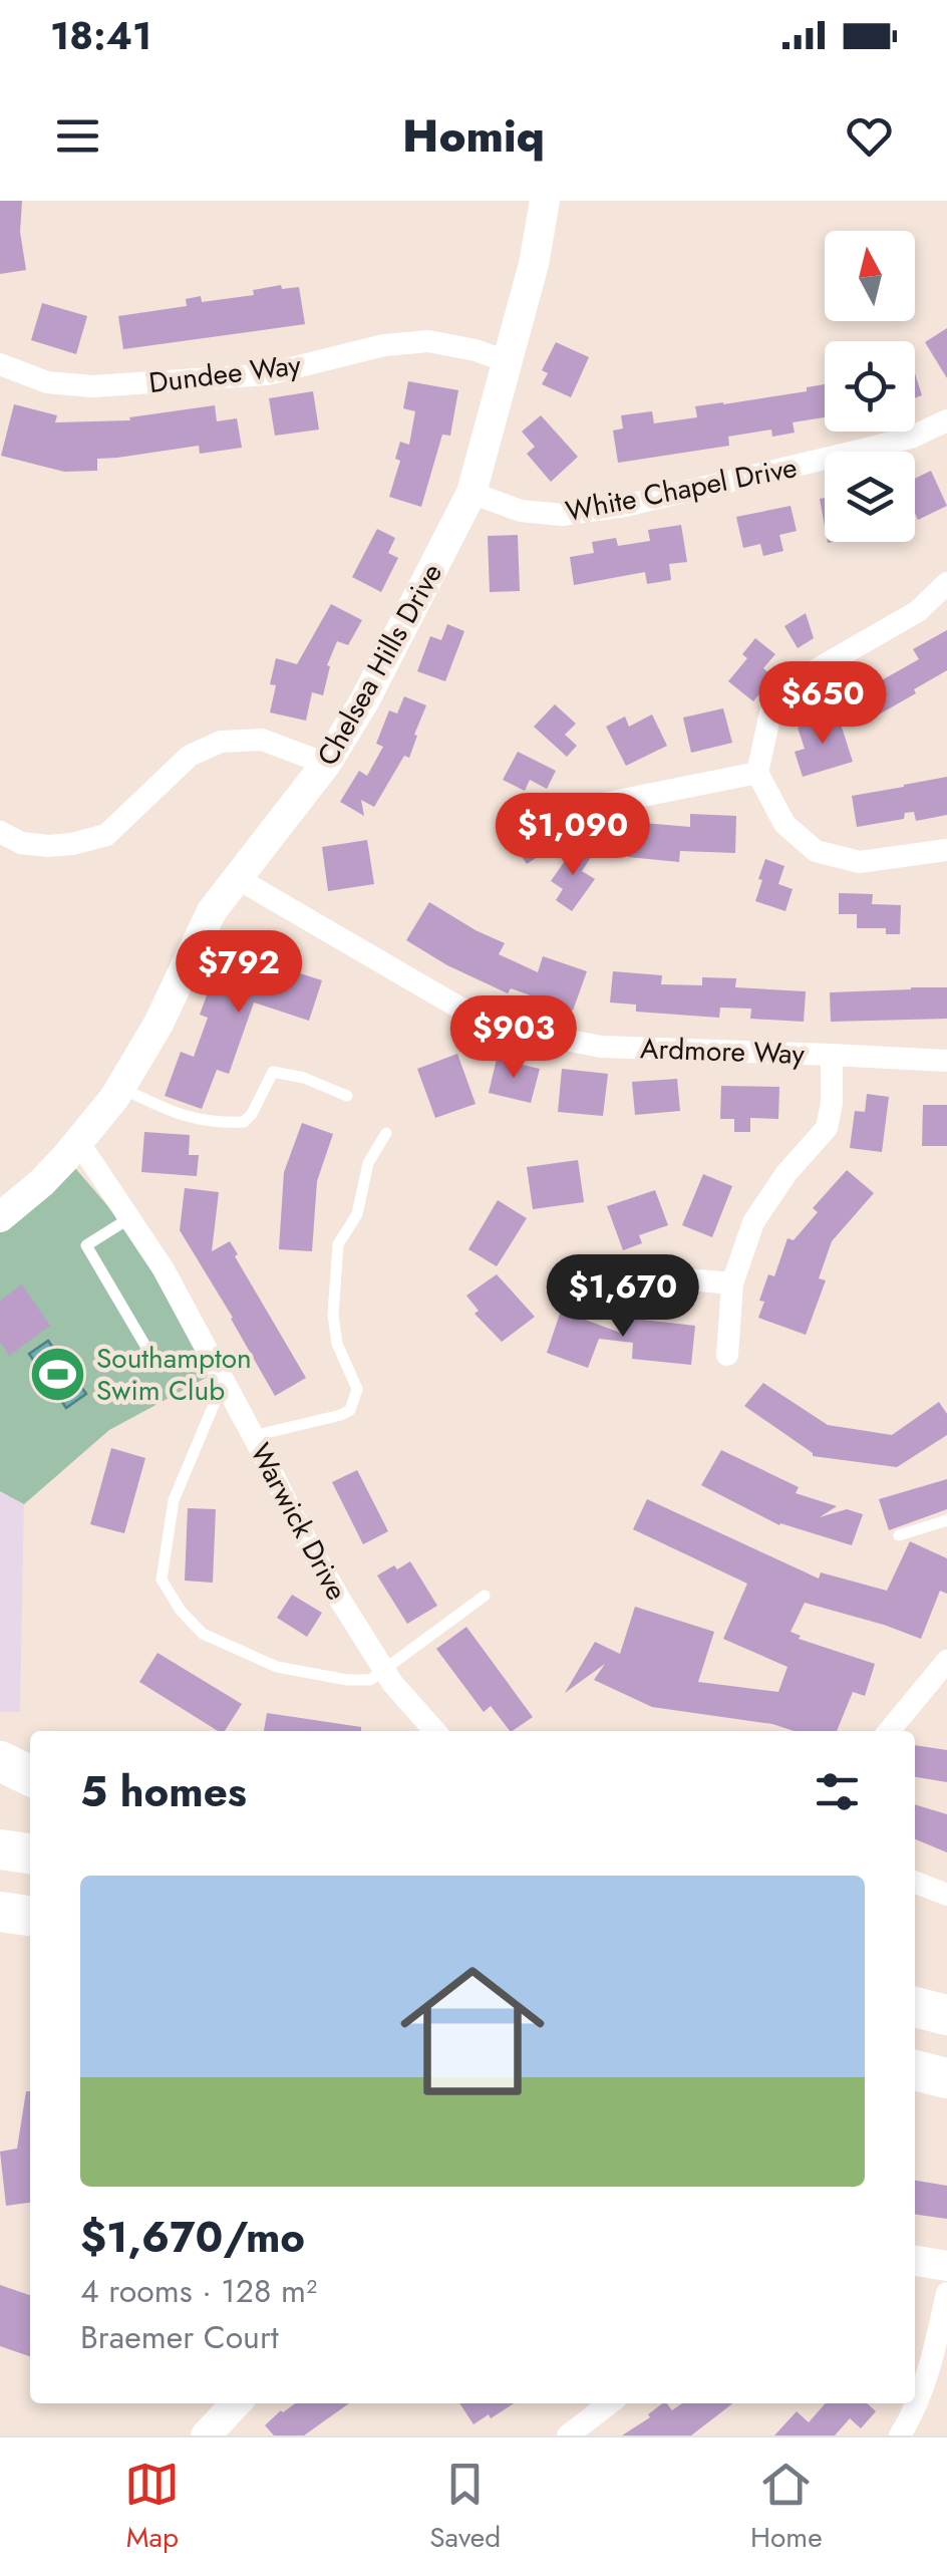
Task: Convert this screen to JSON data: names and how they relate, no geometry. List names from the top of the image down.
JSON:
{
  "streets": {
    "street": [
      "Dundee Way",
      "White Chapel Drive",
      "Chelsea Hills Drive",
      "Ardmore Way",
      "Warwick Drive"
    ]
  },
  "crossings": [
    ["Dundee Way", "Chelsea Hills Drive"],
    ["White Chapel Drive", "Chelsea Hills Drive"],
    ["Chelsea Hills Drive", "Ardmore Way"],
    ["Chelsea Hills Drive", "Warwick Drive"]
  ],
  "places": {
    "sports": ["Southampton Swim Club"]
  },
  "north": "top",
  "page": {
    "status": "18:41",
    "header": "Homiq",
    "price": [
      "$650",
      "$1,090",
      "$792",
      "$903",
      "$1,670"
    ],
    "heading": "5 homes",
    "list": [
      {
        "name": "$1,670/mo",
        "note": "4 rooms · 128 m² · Braemer Court"
      }
    ],
    "tabs": ["Map", "Saved", "Home"]
  }
}
